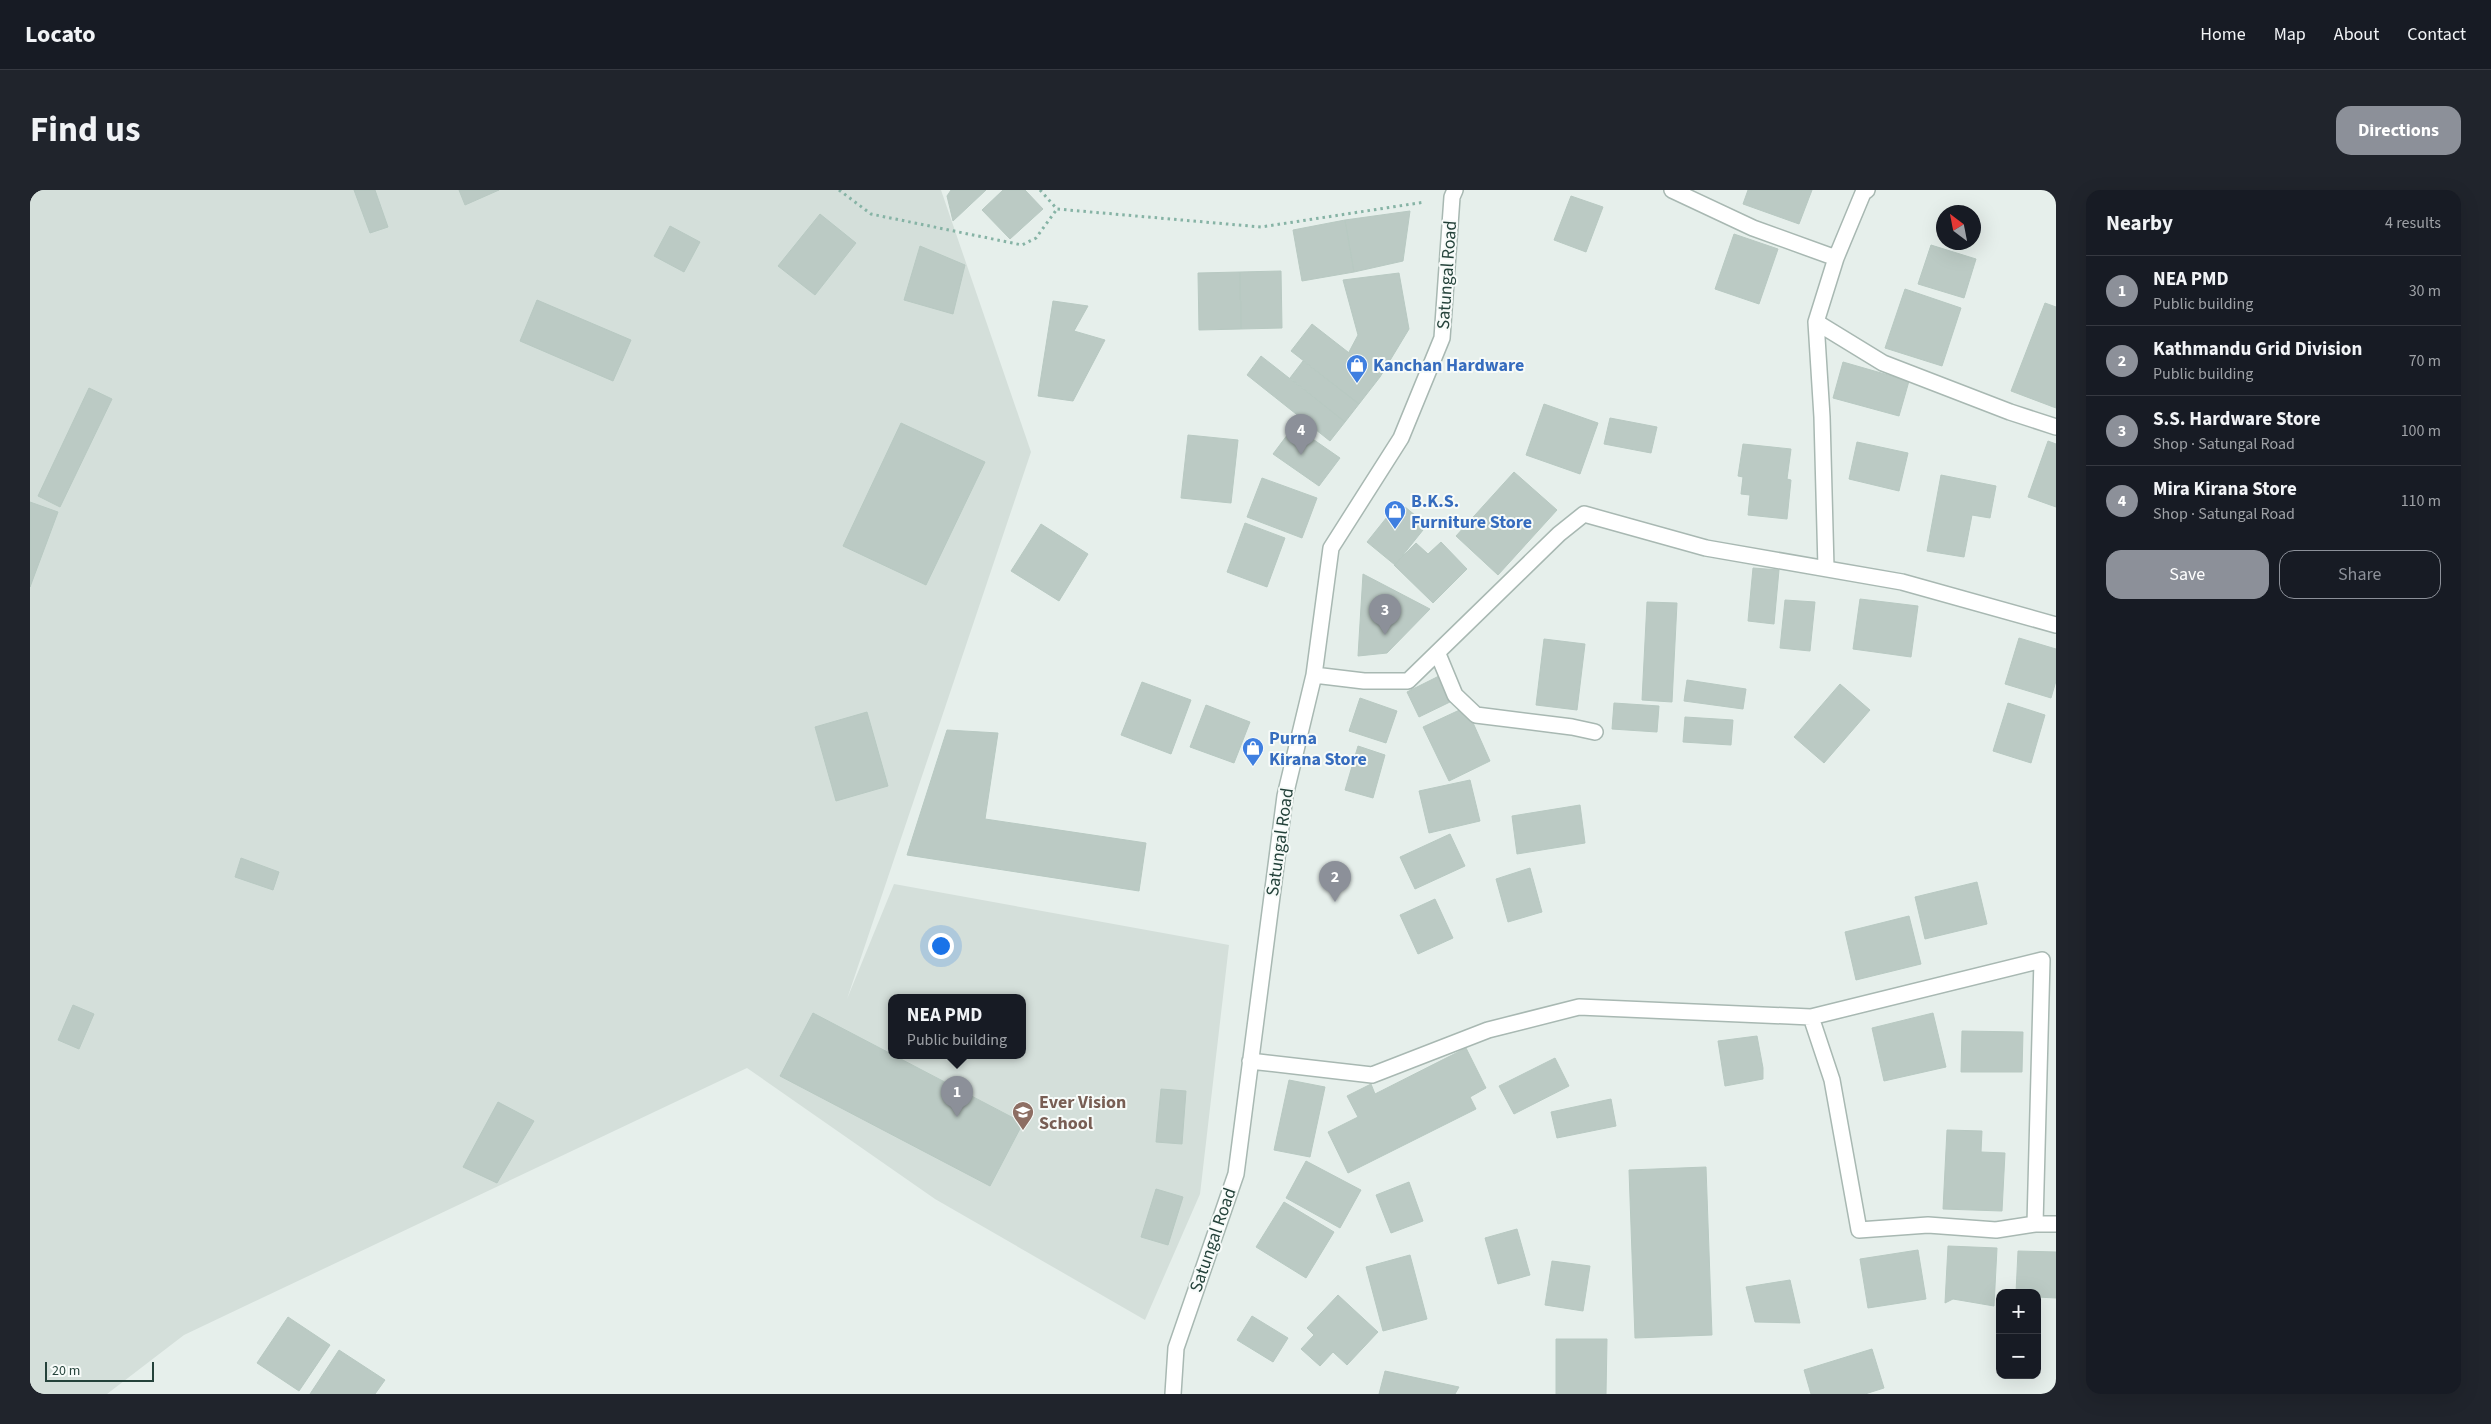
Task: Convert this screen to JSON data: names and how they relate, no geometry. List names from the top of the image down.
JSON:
{
  "streets": {
    "street": ["Satungal Road"]
  },
  "places": {
    "shop": ["Kanchan Hardware", "B.K.S. Furniture Store", "Purna Kirana Store"],
    "school or university": ["Ever Vision School"]
  },
  "scale_bar": "20 m",
  "north": "top left",
  "page": {
    "header": "Locato",
    "nav": [
      "Home",
      "Map",
      "About",
      "Contact"
    ],
    "title": "Find us",
    "buttons": [
      "Directions",
      ["Save", "Share"]
    ],
    "heading": ["Nearby", "4 results"],
    "list": [
      {
        "mark": "1",
        "name": "NEA PMD",
        "note": "Public building",
        "value": "30 m"
      },
      {
        "mark": "2",
        "name": "Kathmandu Grid Division",
        "note": "Public building",
        "value": "70 m"
      },
      {
        "mark": "3",
        "name": "S.S. Hardware Store",
        "note": "Shop · Satungal Road",
        "value": "100 m"
      },
      {
        "mark": "4",
        "name": "Mira Kirana Store",
        "note": "Shop · Satungal Road",
        "value": "110 m"
      }
    ],
    "pins": [
      "4",
      "3",
      "2",
      "1"
    ],
    "popup": ["NEA PMD", "Public building"],
    "map_buttons": ["+", "−"],
    "scale": "20 m"
  }
}
